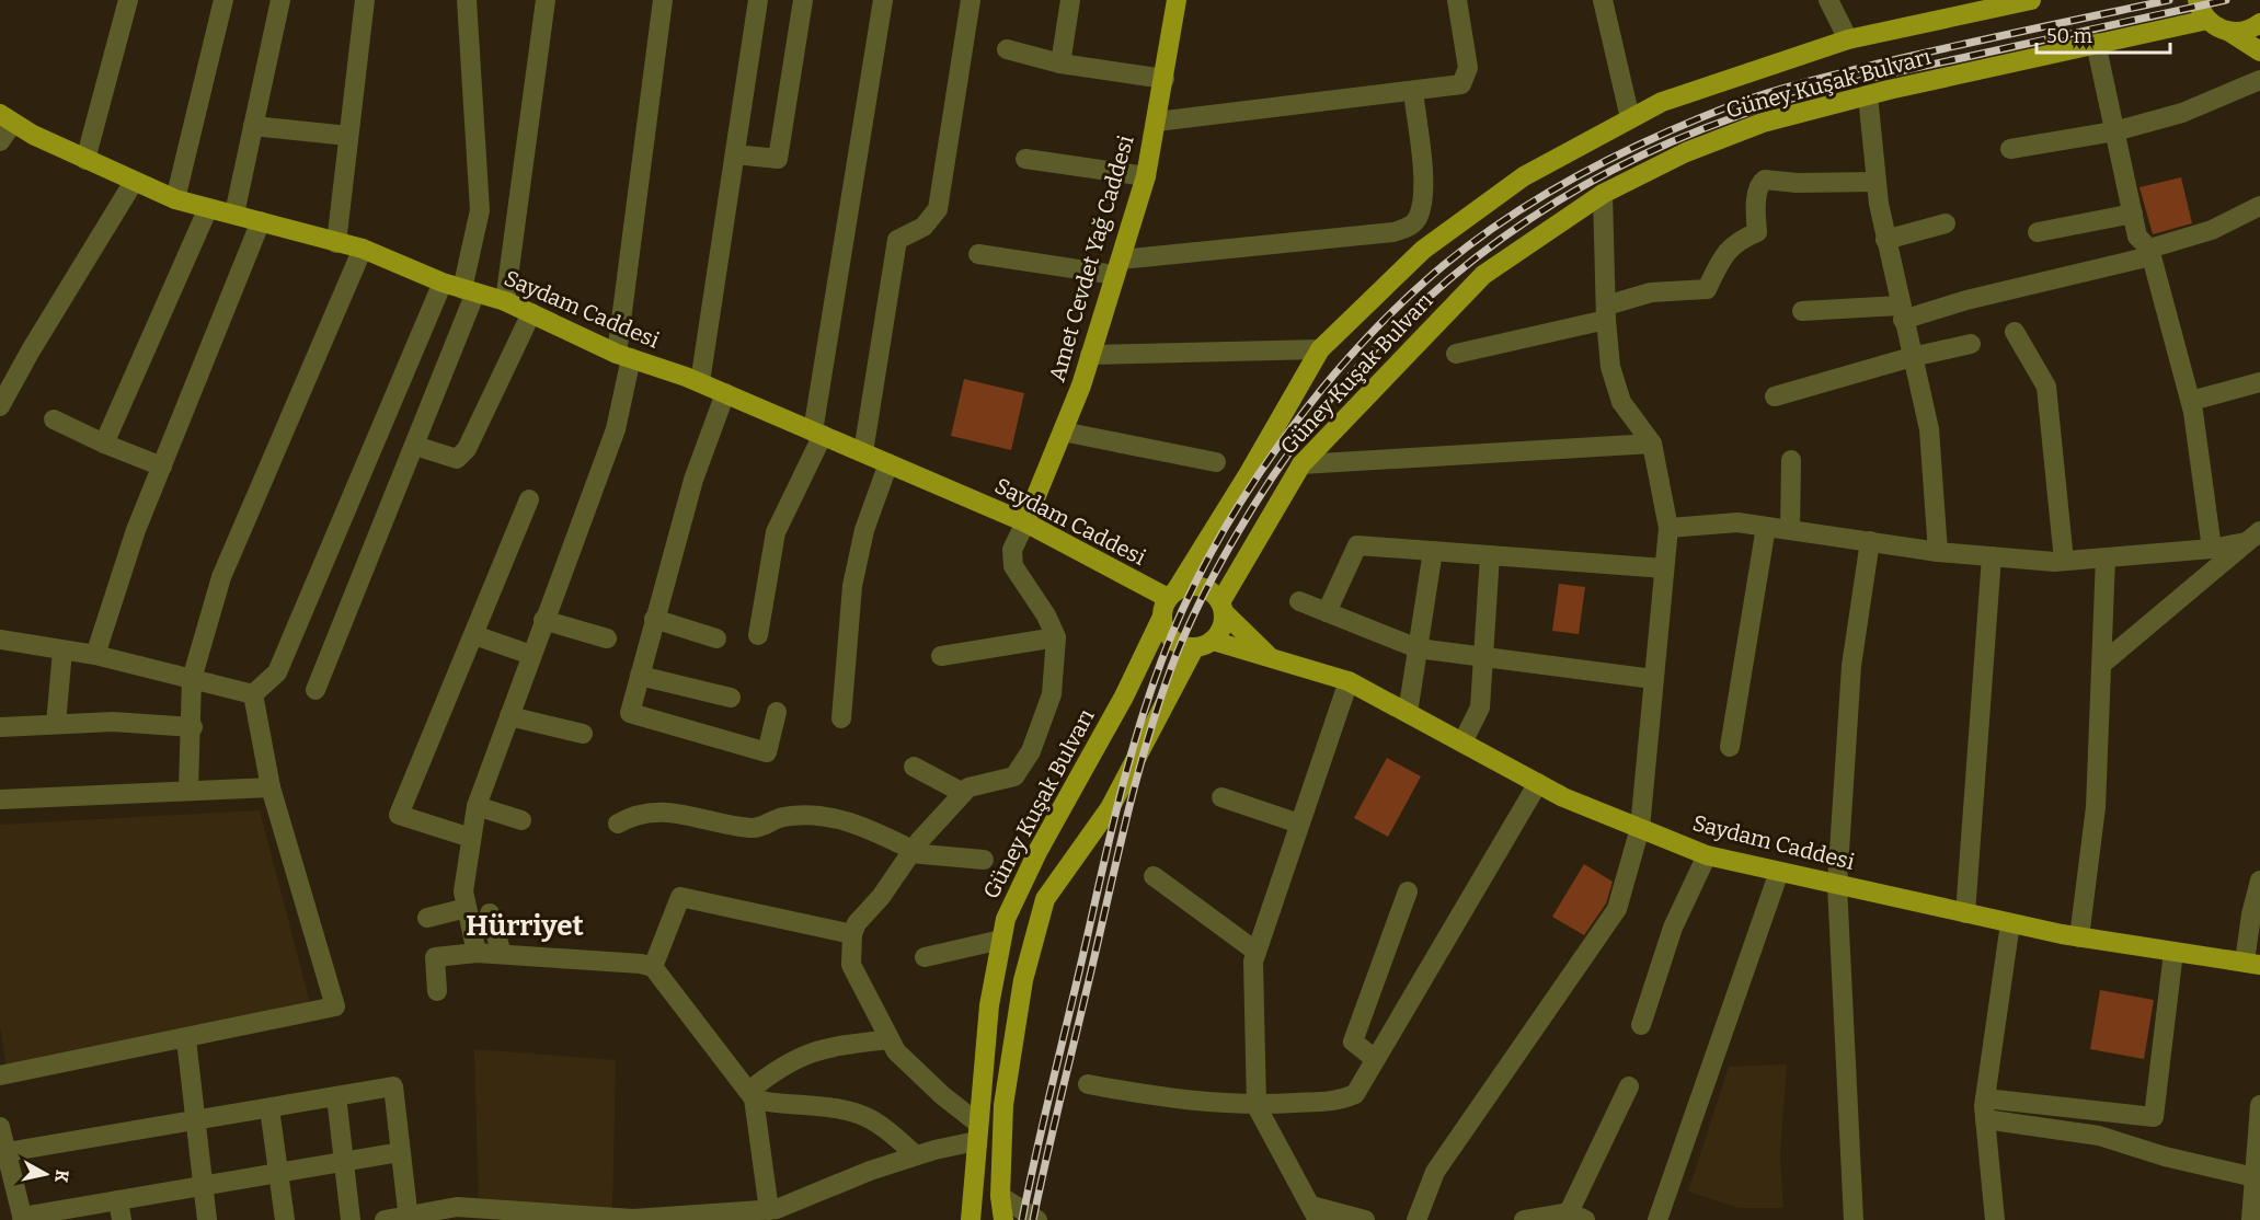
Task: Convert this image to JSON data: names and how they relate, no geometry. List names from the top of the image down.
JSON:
{
  "streets": {
    "main road": ["Güney Kuşak Bulvarı", "Amet Cevdet Yağ Caddesi", "Saydam Caddesi"]
  },
  "crossings": [
    ["Güney Kuşak Bulvarı", "Saydam Caddesi"],
    ["Amet Cevdet Yağ Caddesi", "Saydam Caddesi"]
  ],
  "districts": ["Hürriyet"],
  "scale_bar": "50 m",
  "north": "right"
}
